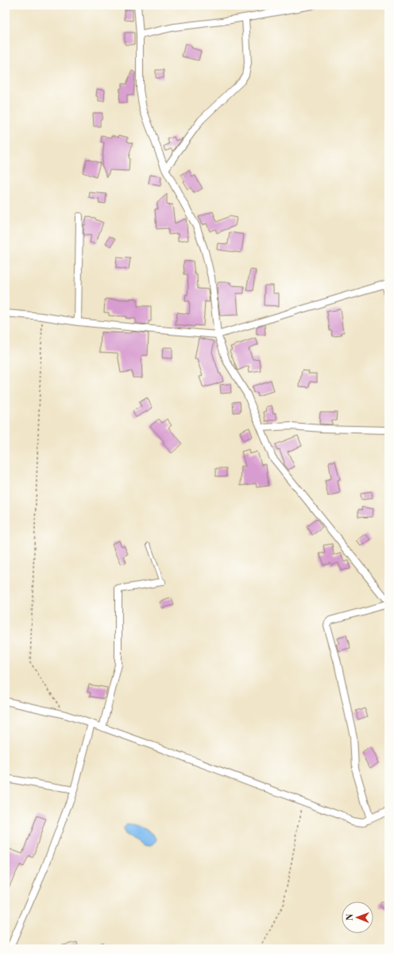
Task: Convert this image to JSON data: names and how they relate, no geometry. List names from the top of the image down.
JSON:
{
  "north": "left"
}
